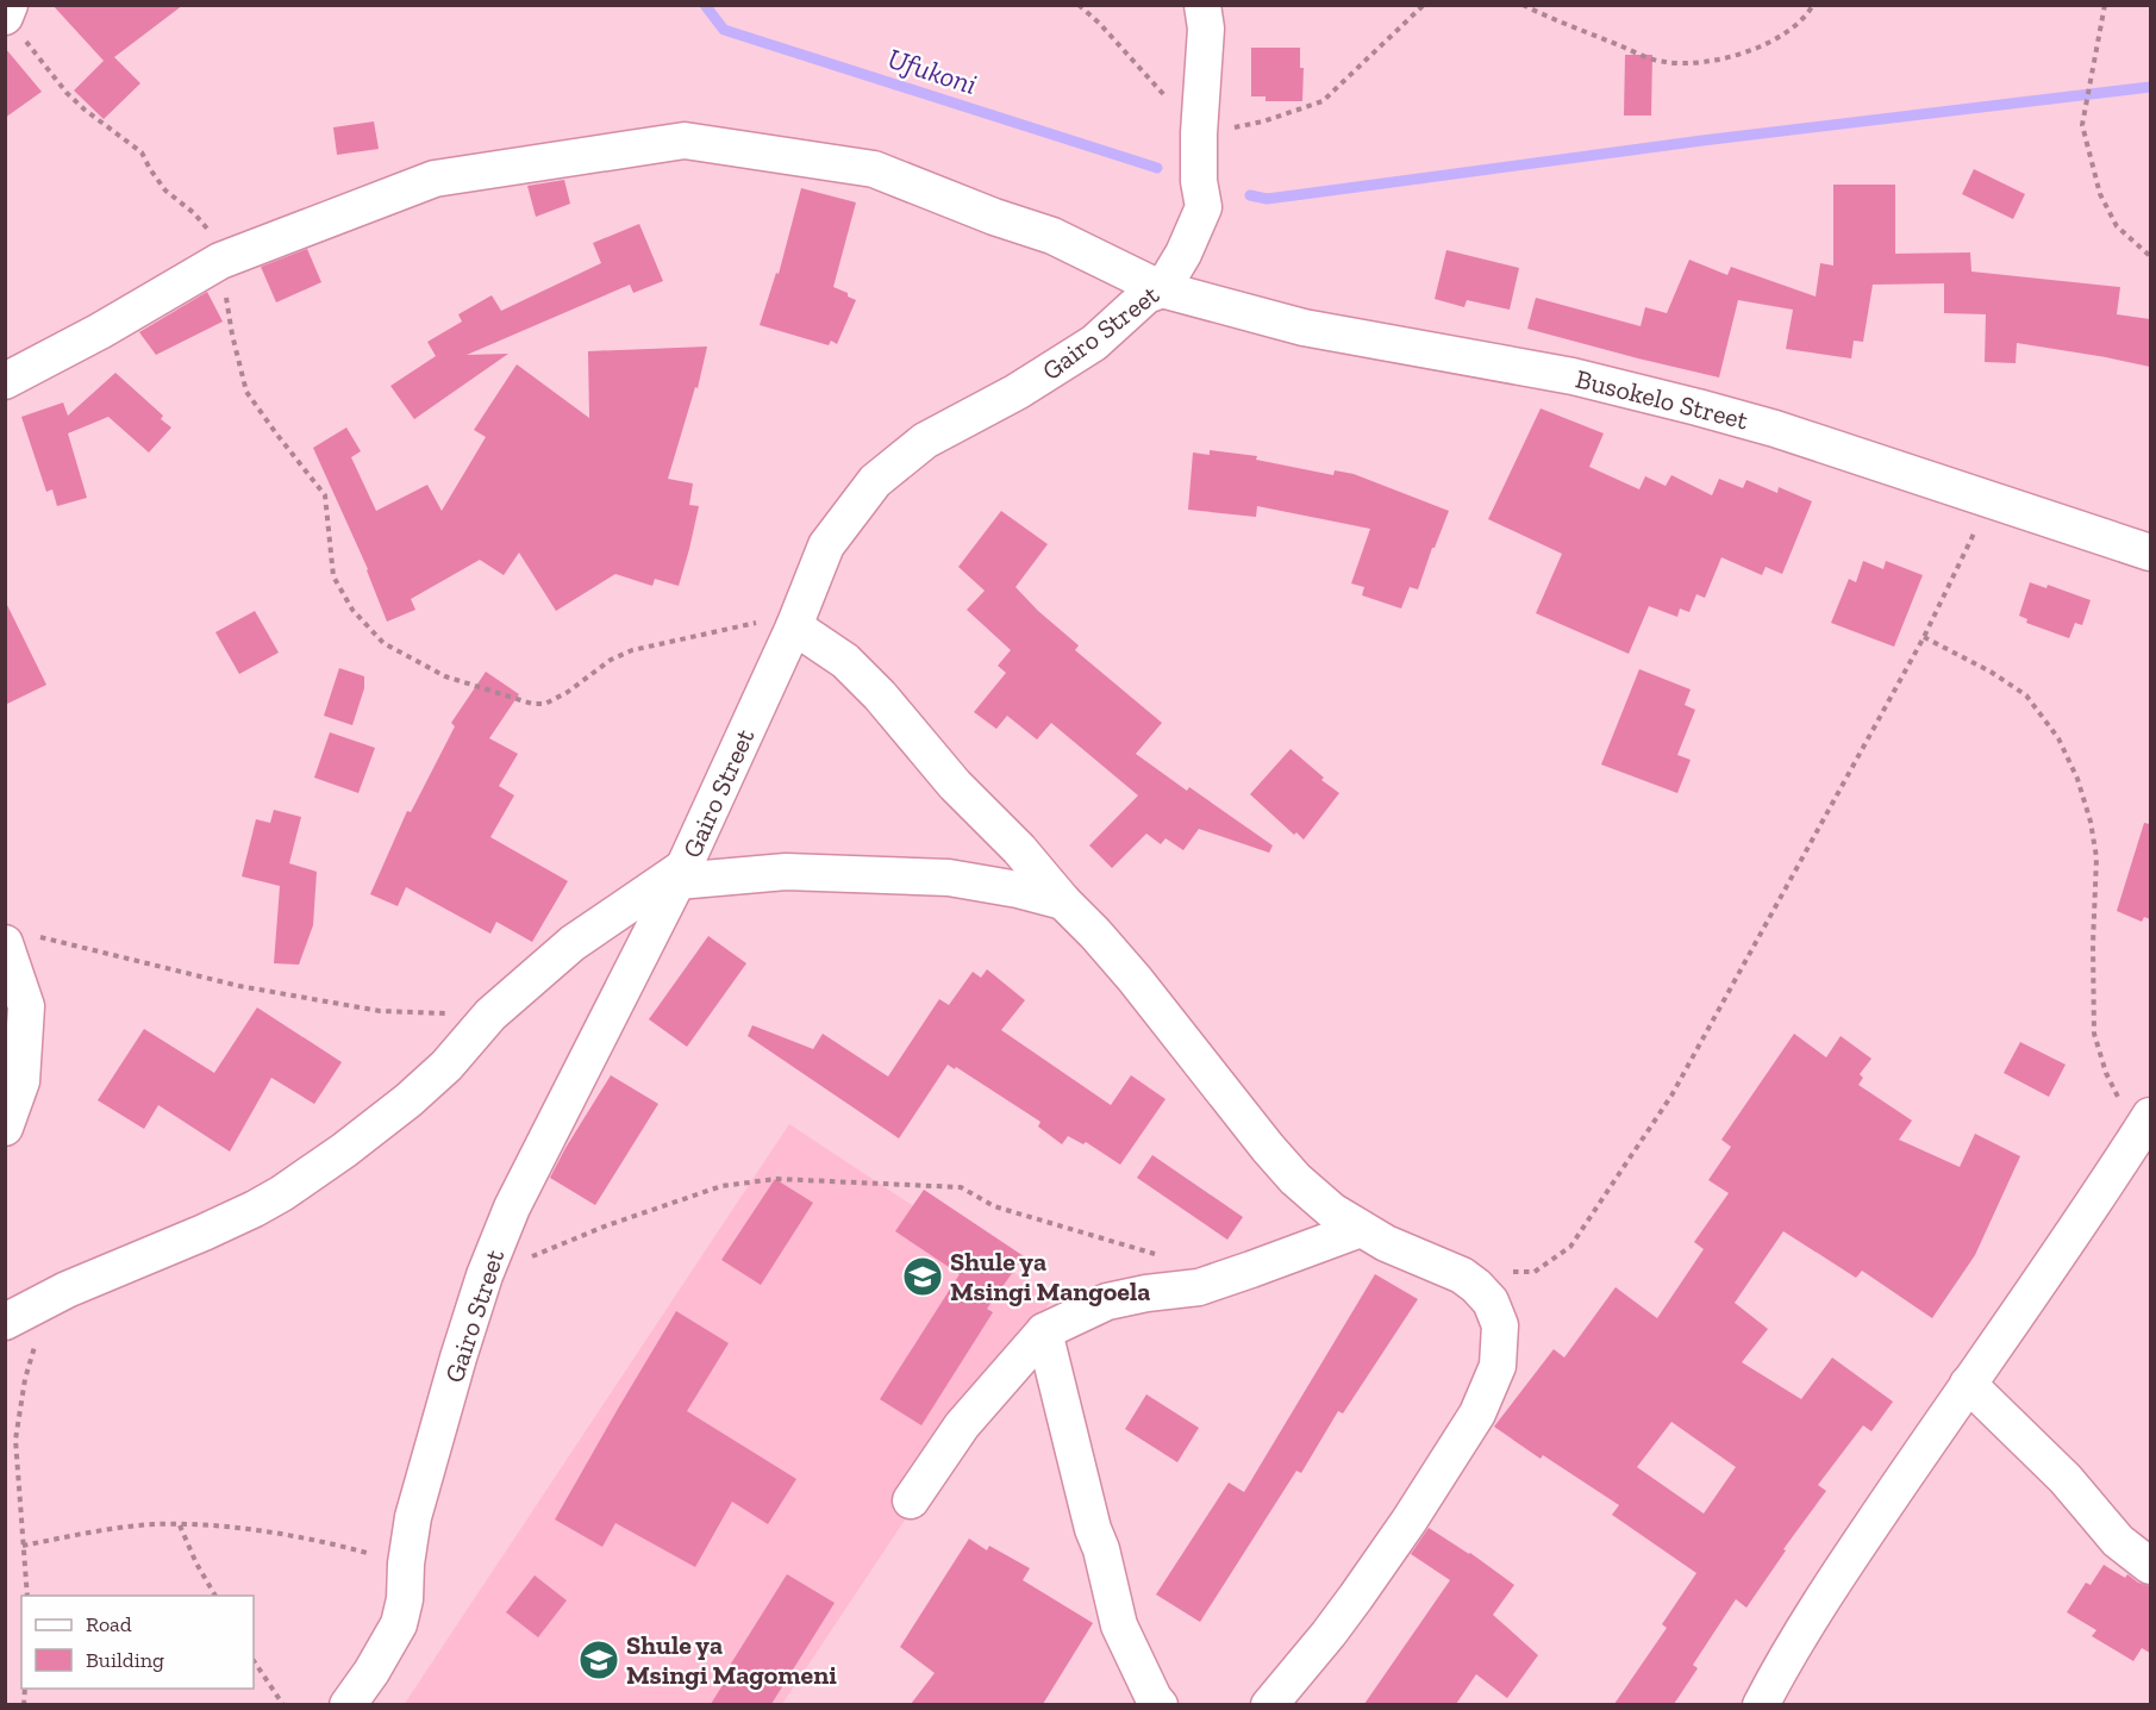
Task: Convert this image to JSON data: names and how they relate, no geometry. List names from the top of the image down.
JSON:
{
  "streets": {
    "street": ["Gairo Street", "Busokelo Street"]
  },
  "crossings": [
    ["Gairo Street", "Busokelo Street"]
  ],
  "water": ["Ufukoni"],
  "places": {
    "school or university": ["Shule ya Msingi Mangoela", "Shule ya Msingi Magomeni"]
  },
  "legend": ["Road", "Building"]
}
